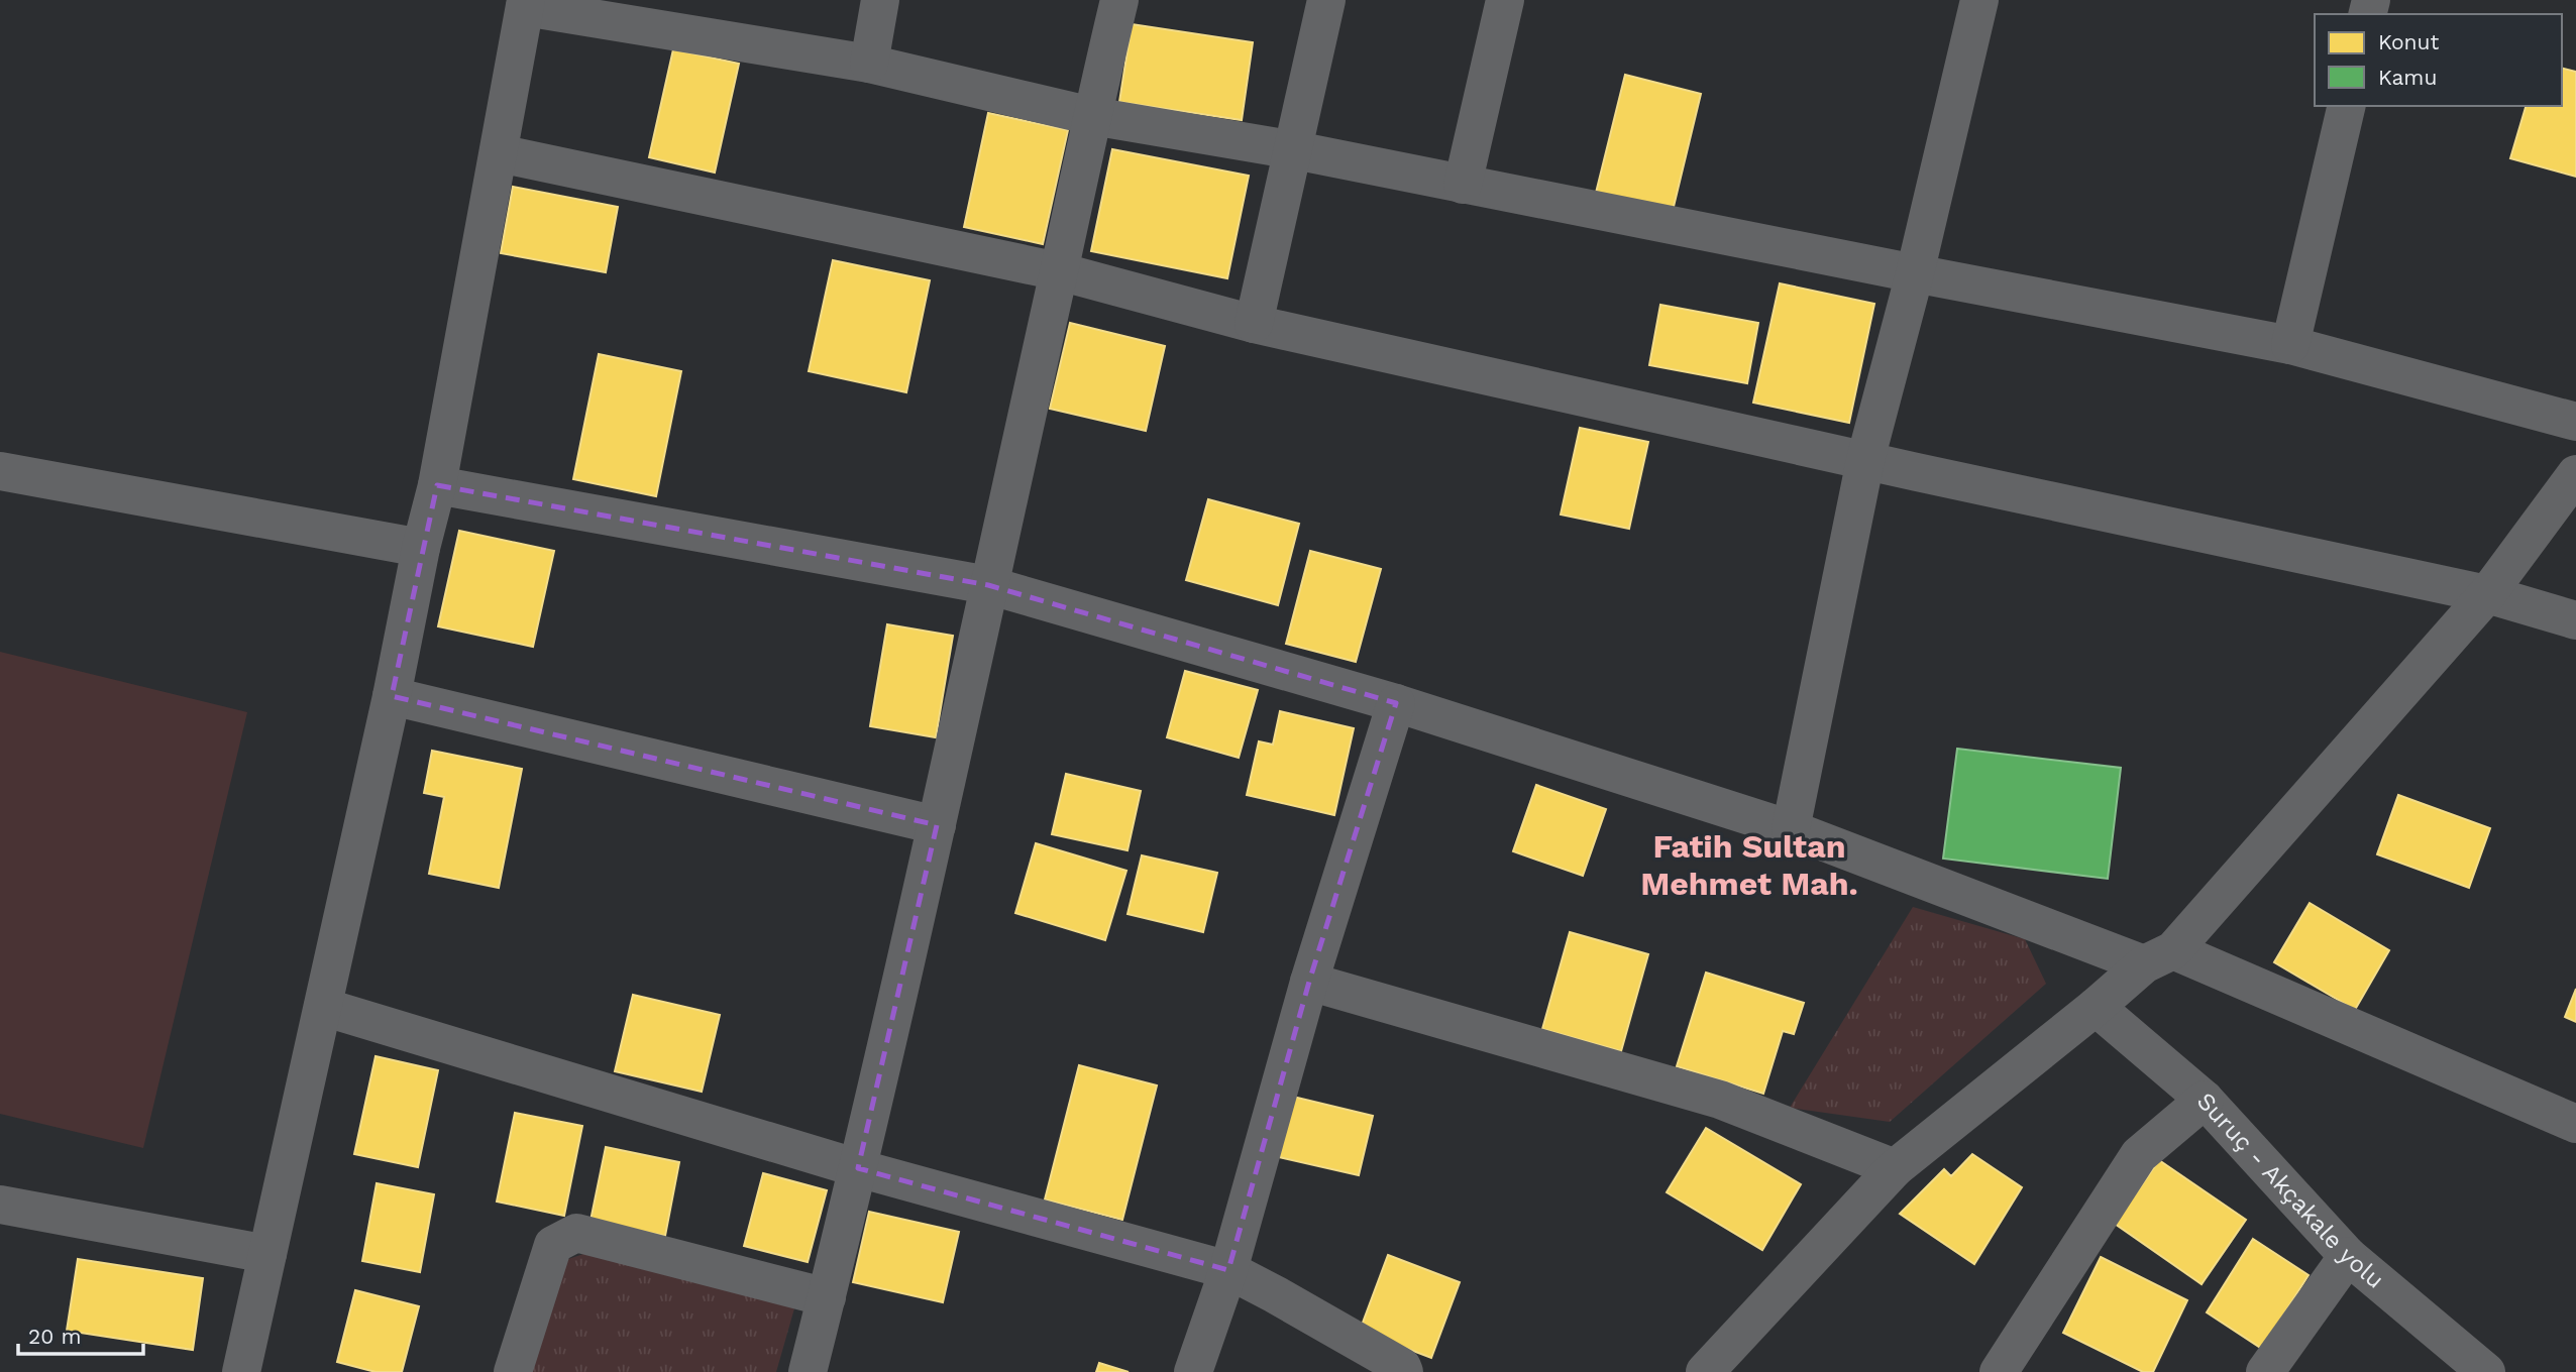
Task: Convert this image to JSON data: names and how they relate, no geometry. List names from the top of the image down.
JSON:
{
  "streets": {
    "street": ["Suruç - Akçakale yolu"]
  },
  "districts": ["Fatih Sultan Mehmet Mah."],
  "legend": ["Konut", "Kamu"],
  "scale_bar": "20 m"
}
